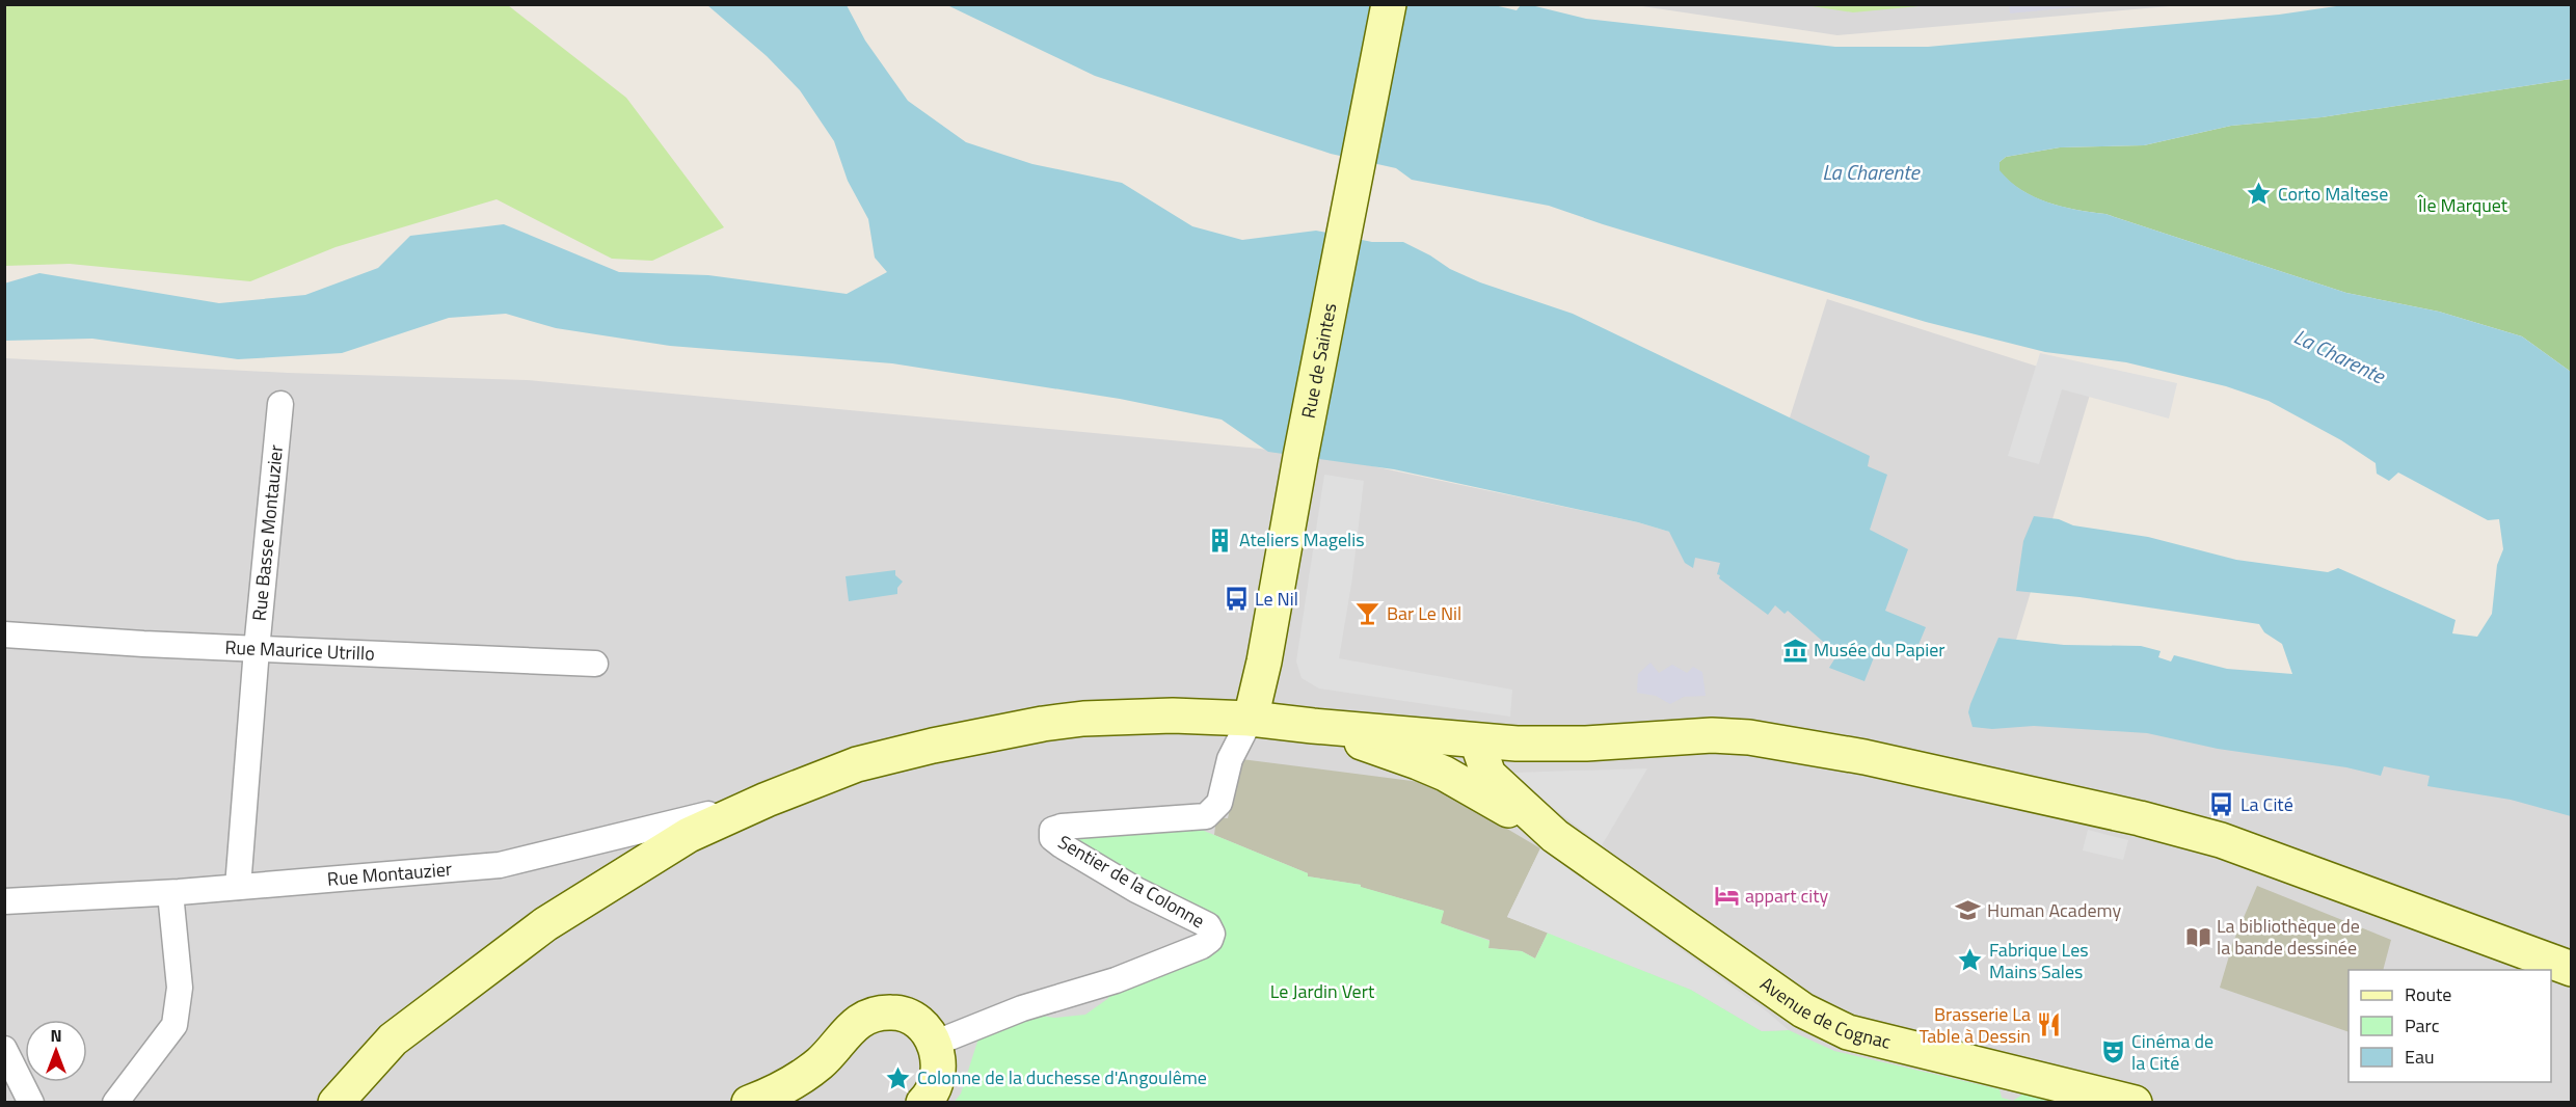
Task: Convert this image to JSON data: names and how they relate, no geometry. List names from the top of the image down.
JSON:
{
  "streets": {
    "main road": ["Rue de Saintes", "Avenue de Cognac"],
    "street": [
      "Rue Basse Montauzier",
      "Rue Maurice Utrillo",
      "Rue Montauzier",
      "Sentier de la Colonne"
    ]
  },
  "crossings": [
    ["Rue de Saintes", "Sentier de la Colonne"],
    ["Rue Basse Montauzier", "Rue Maurice Utrillo"],
    ["Rue Basse Montauzier", "Rue Montauzier"]
  ],
  "water": ["La Charente"],
  "parks": ["Île Marquet", "Le Jardin Vert"],
  "places": {
    "place": ["Corto Maltese", "Fabrique Les Mains Sales", "Colonne de la duchesse d'Angoulême"],
    "building": ["Ateliers Magelis"],
    "bus stop": ["Le Nil", "La Cité"],
    "bar": ["Bar Le Nil"],
    "museum": ["Musée du Papier"],
    "hotel": ["appart city"],
    "school or university": ["Human Academy"],
    "library": ["La bibliothèque de la bande dessinée"],
    "restaurant": ["Brasserie La Table à Dessin"],
    "theatre": ["Cinéma de la Cité"]
  },
  "legend": ["Route", "Parc", "Eau"],
  "north": "top"
}
